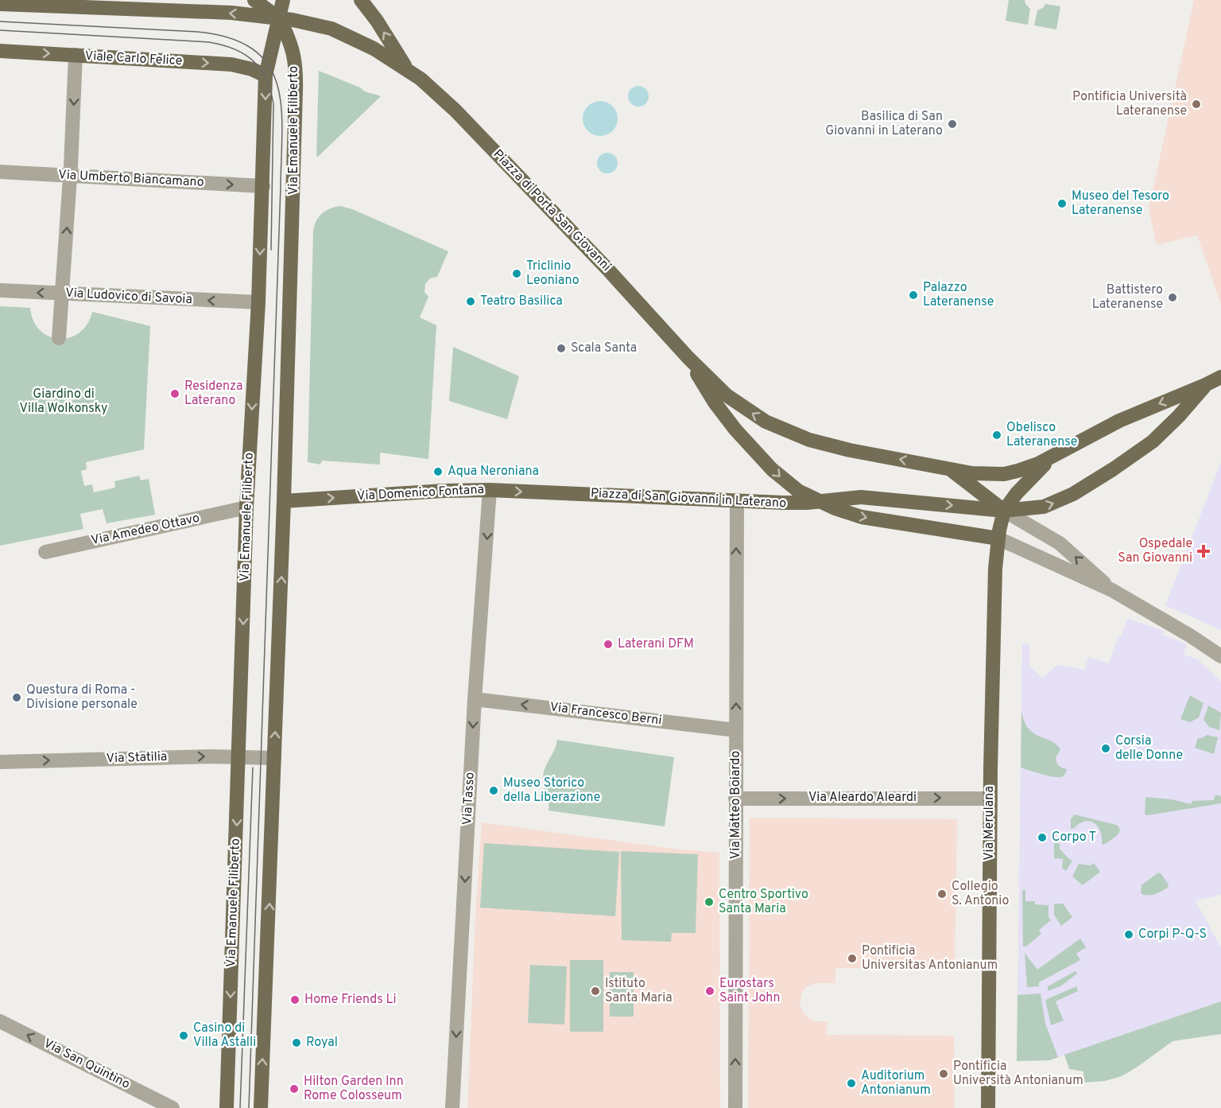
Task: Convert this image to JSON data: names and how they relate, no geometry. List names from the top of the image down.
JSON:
{
  "streets": {
    "main road": [
      "Viale Carlo Felice",
      "Via Emanuele Filiberto",
      "Piazza di Porta San Giovanni",
      "Via Domenico Fontana",
      "Piazza di San Giovanni in Laterano",
      "Via Merulana"
    ],
    "street": [
      "Via Umberto Biancamano",
      "Via Ludovico di Savoia",
      "Via Amedeo Ottavo",
      "Via Francesco Berni",
      "Via Statilia",
      "Via Aleardo Aleardi",
      "Via Tasso",
      "Via Matteo Boiardo",
      "Via San Quintino"
    ]
  },
  "crossings": [
    ["Viale Carlo Felice", "Via Emanuele Filiberto"],
    ["Via Emanuele Filiberto", "Via Umberto Biancamano"],
    ["Via Emanuele Filiberto", "Piazza di Porta San Giovanni"],
    ["Via Emanuele Filiberto", "Via Ludovico di Savoia"],
    ["Via Emanuele Filiberto", "Via Domenico Fontana"],
    ["Via Emanuele Filiberto", "Via Amedeo Ottavo"],
    ["Via Emanuele Filiberto", "Via Statilia"],
    ["Piazza di Porta San Giovanni", "Piazza di San Giovanni in Laterano"],
    ["Via Domenico Fontana", "Piazza di San Giovanni in Laterano"],
    ["Via Domenico Fontana", "Via Tasso"],
    ["Piazza di San Giovanni in Laterano", "Via Matteo Boiardo"],
    ["Piazza di San Giovanni in Laterano", "Via Merulana"],
    ["Via Francesco Berni", "Via Tasso"],
    ["Via Francesco Berni", "Via Matteo Boiardo"],
    ["Via Aleardo Aleardi", "Via Matteo Boiardo"],
    ["Via Aleardo Aleardi", "Via Merulana"]
  ],
  "one_way": [
    "Via Umberto Biancamano",
    "Via Ludovico di Savoia",
    "Via Domenico Fontana",
    "Via Francesco Berni",
    "Via Statilia",
    "Via Aleardo Aleardi",
    "Via Tasso",
    "Via Matteo Boiardo",
    "Via San Quintino"
  ],
  "parks": ["Giardino di Villa Wolkonsky"],
  "places": {
    "other": [
      "Pontificia Università Lateranense",
      "Basilica di San Giovanni in Laterano",
      "Museo del Tesoro Lateranense",
      "Triclinio Leoniano",
      "Palazzo Lateranense",
      "Battistero Lateranense",
      "Teatro Basilica",
      "Scala Santa",
      "Residenza Laterano",
      "Obelisco Lateranense",
      "Aqua Neroniana",
      "Laterani DFM",
      "Questura di Roma - Divisione personale",
      "Corsia delle Donne",
      "Museo Storico della Liberazione",
      "Corpo T",
      "Collegio S. Antonio",
      "Centro Sportivo Santa Maria",
      "Corpi P-Q-S",
      "Pontificia Universitas Antonianum",
      "Istituto Santa Maria",
      "Eurostars Saint John",
      "Home Friends Li",
      "Casino di Villa Astalli",
      "Royal",
      "Pontificia Università Antonianum",
      "Auditorium Antonianum",
      "Hilton Garden Inn Rome Colosseum"
    ],
    "health": ["Ospedale San Giovanni"]
  }
}
